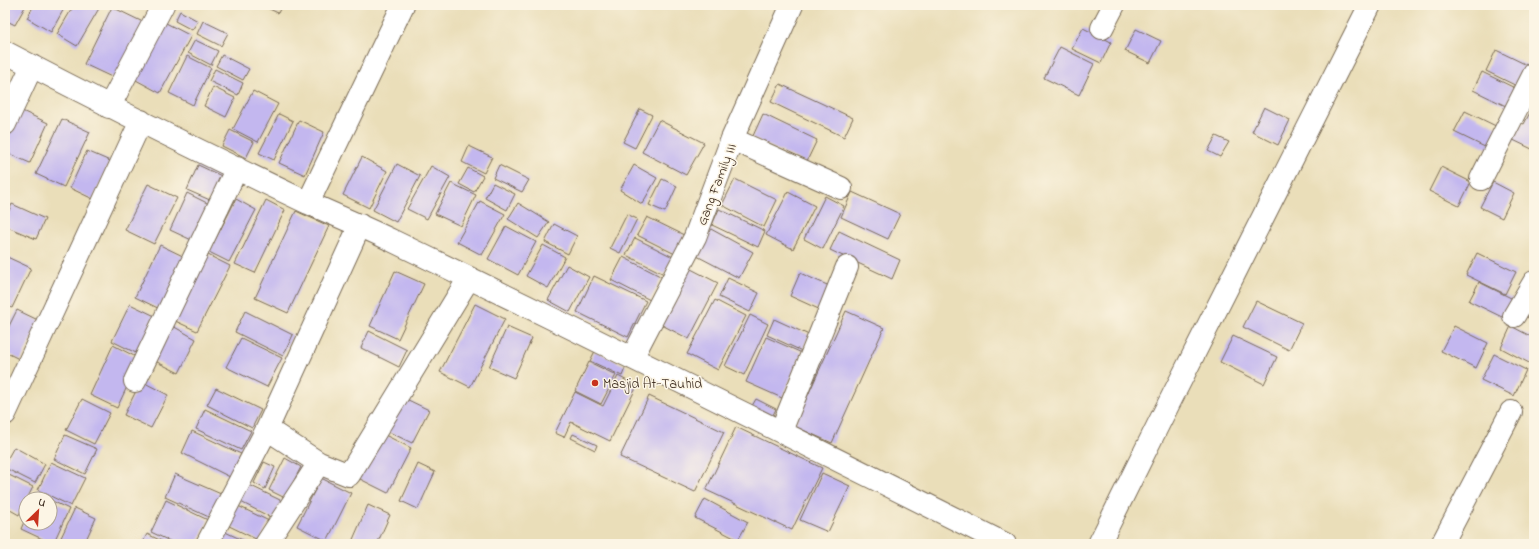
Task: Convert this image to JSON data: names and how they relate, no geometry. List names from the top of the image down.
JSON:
{
  "streets": {
    "street": ["Gang Family III"]
  },
  "places": ["Masjid At-Tauhid"],
  "north": "top right"
}
